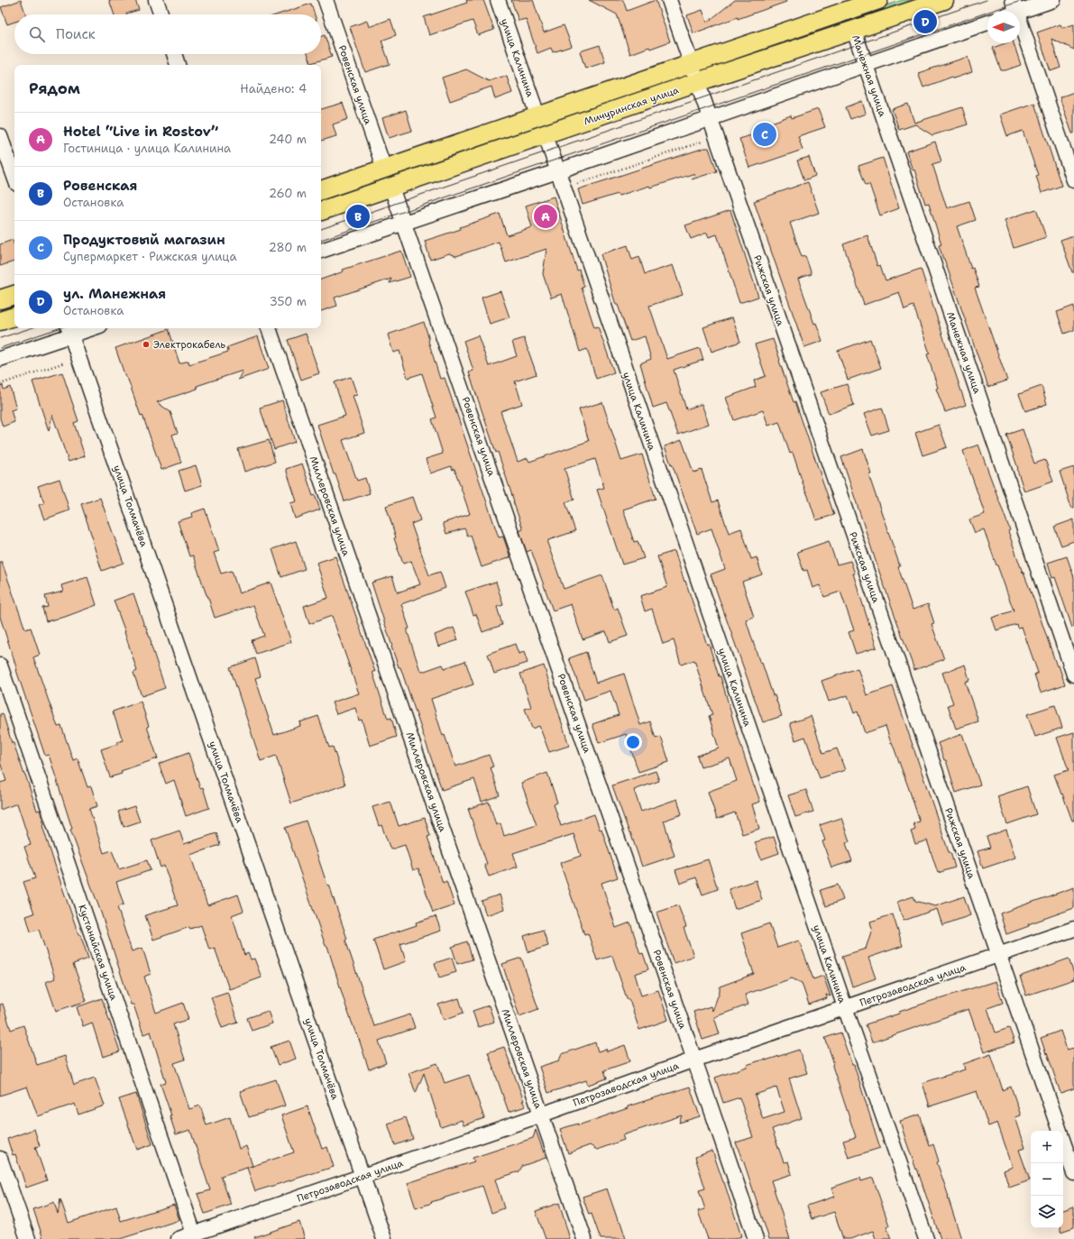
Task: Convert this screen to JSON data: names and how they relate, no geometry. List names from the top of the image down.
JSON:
{
  "streets": {
    "main road": ["Мичуринская улица"],
    "street": [
      "улица Калинина",
      "Манежная улица",
      "Ровенская улица",
      "Рижская улица",
      "улица Толмачёва",
      "Миллеровская улица",
      "Кустанайская улица",
      "Петрозаводская улица"
    ]
  },
  "crossings": [
    ["улица Калинина", "Мичуринская улица"],
    ["улица Калинина", "Петрозаводская улица"],
    ["Манежная улица", "Мичуринская улица"],
    ["Ровенская улица", "Мичуринская улица"],
    ["Ровенская улица", "Петрозаводская улица"],
    ["Мичуринская улица", "Рижская улица"],
    ["Рижская улица", "Петрозаводская улица"],
    ["улица Толмачёва", "Петрозаводская улица"],
    ["Миллеровская улица", "Петрозаводская улица"],
    ["Кустанайская улица", "Петрозаводская улица"]
  ],
  "places": ["Электрокабель"],
  "north": "left",
  "page": {
    "pins": [
      "D",
      "C",
      "A",
      "B"
    ],
    "search": "Поиск",
    "heading": ["Рядом", "Найдено: 4"],
    "list": [
      {
        "mark": "A",
        "name": "Hotel “Live in Rostov”",
        "note": "Гостиница · улица Калинина",
        "value": "240 m"
      },
      {
        "mark": "B",
        "name": "Ровенская",
        "note": "Остановка",
        "value": "260 m"
      },
      {
        "mark": "C",
        "name": "Продуктовый магазин",
        "note": "Супермаркет · Рижская улица",
        "value": "280 m"
      },
      {
        "mark": "D",
        "name": "ул. Манежная",
        "note": "Остановка",
        "value": "350 m"
      }
    ],
    "map_buttons": ["+", "−"]
  }
}
